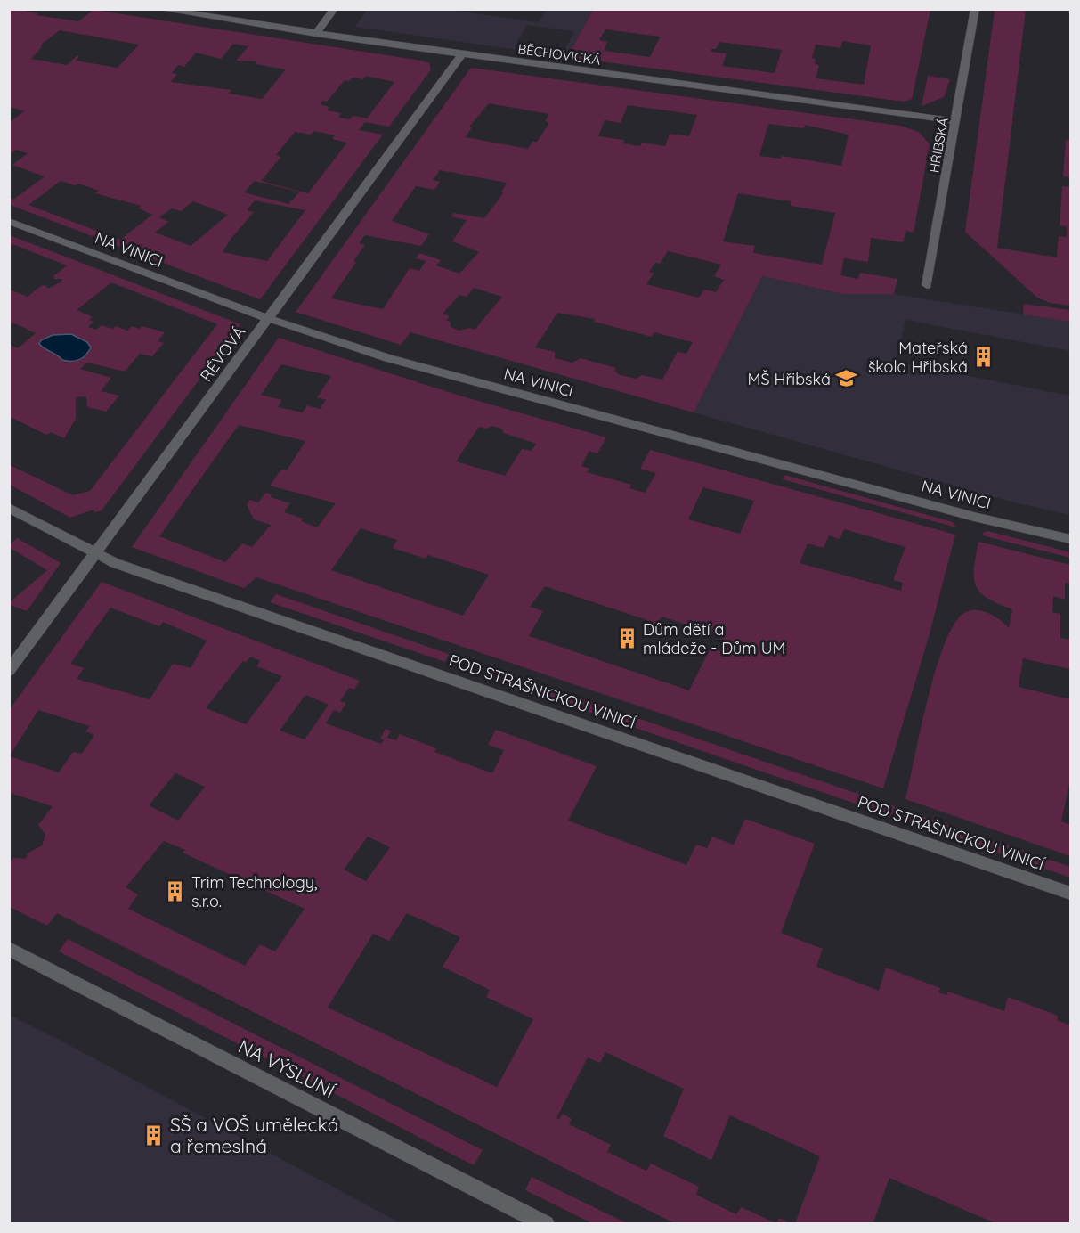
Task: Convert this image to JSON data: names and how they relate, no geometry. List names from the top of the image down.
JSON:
{
  "streets": {
    "street": [
      "BĚCHOVICKÁ",
      "HŘIBSKÁ",
      "NA VINICI",
      "RÉVOVÁ",
      "POD STRAŠNICKOU VINICÍ",
      "NA VÝSLUNÍ"
    ]
  },
  "crossings": [
    ["BĚCHOVICKÁ", "HŘIBSKÁ"],
    ["BĚCHOVICKÁ", "RÉVOVÁ"],
    ["NA VINICI", "RÉVOVÁ"],
    ["RÉVOVÁ", "POD STRAŠNICKOU VINICÍ"]
  ],
  "places": {
    "building": [
      "Mateřská škola Hřibská",
      "Dům dětí a mládeže - Dům UM",
      "Trim Technology, s.r.o.",
      "SŠ a VOŠ umělecká a řemeslná"
    ],
    "school or university": ["MŠ Hřibská"]
  }
}
